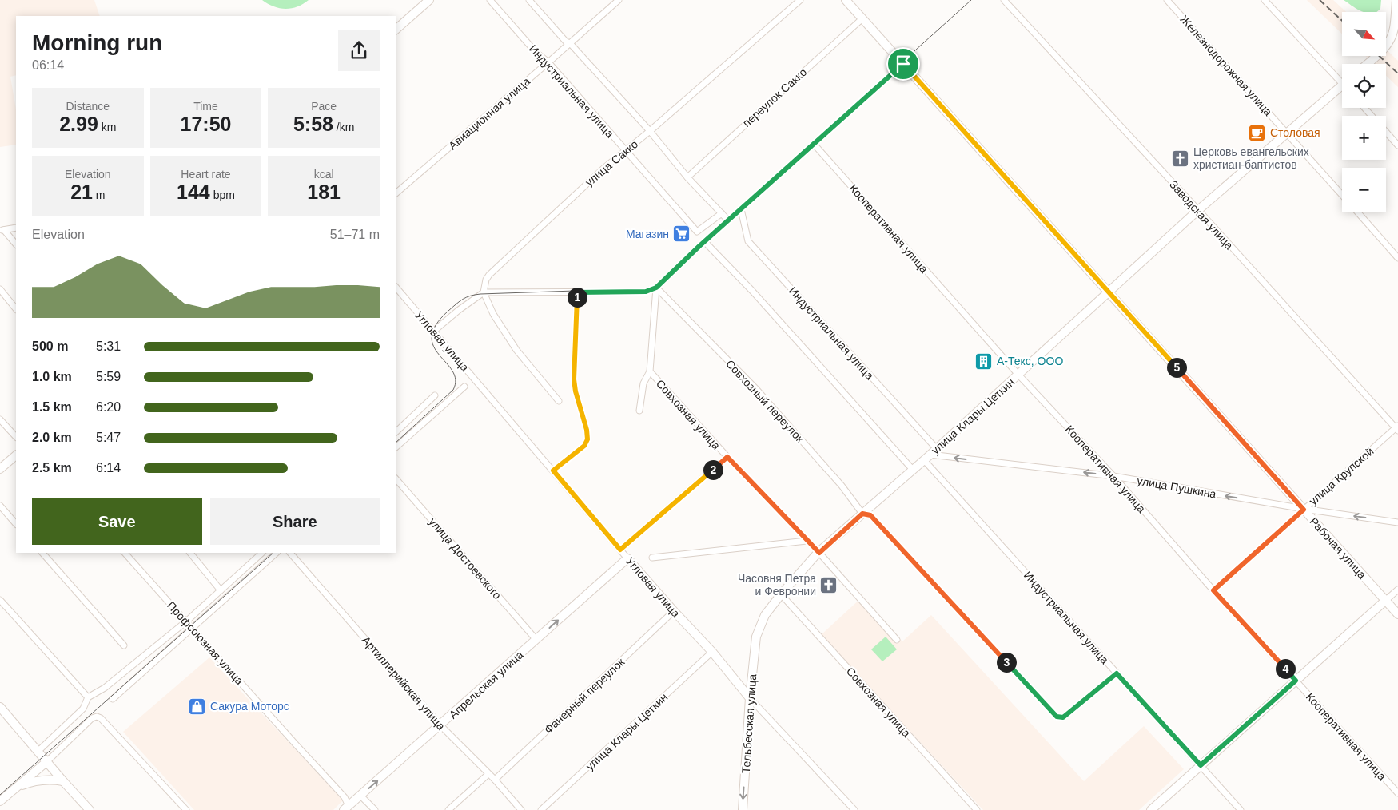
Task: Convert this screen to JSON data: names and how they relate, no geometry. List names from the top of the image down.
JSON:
{
  "streets": {
    "street": [
      "Железнодорожная улица",
      "Индустриальная улица",
      "переулок Сакко",
      "Авиационная улица",
      "улица Сакко",
      "Заводская улица",
      "Кооперативная улица",
      "Угловая улица",
      "Совхозный переулок",
      "Совхозная улица",
      "улица Клары Цеткин",
      "улица Крупской",
      "улица Пушкина",
      "Рабочая улица",
      "улица Достоевского",
      "Профсоюзная улица",
      "Артиллерийская улица",
      "Апрельская улица",
      "Фанерный переулок",
      "Тельбесская улица"
    ]
  },
  "crossings": [
    ["Железнодорожная улица", "улица Клары Цеткин"],
    ["Индустриальная улица", "Авиационная улица"],
    ["Индустриальная улица", "улица Сакко"],
    ["Индустриальная улица", "Совхозный переулок"],
    ["Индустриальная улица", "улица Клары Цеткин"],
    ["Индустриальная улица", "улица Пушкина"],
    ["переулок Сакко", "Рабочая улица"],
    ["Заводская улица", "улица Клары Цеткин"],
    ["Заводская улица", "улица Крупской"],
    ["Кооперативная улица", "улица Клары Цеткин"],
    ["Кооперативная улица", "улица Крупской"],
    ["Кооперативная улица", "улица Пушкина"],
    ["Угловая улица", "улица Клары Цеткин"],
    ["Угловая улица", "Апрельская улица"],
    ["Угловая улица", "Фанерный переулок"],
    ["Угловая улица", "Тельбесская улица"],
    ["Совхозный переулок", "Совхозная улица"],
    ["Совхозный переулок", "улица Клары Цеткин"],
    ["Совхозная улица", "улица Клары Цеткин"],
    ["улица Клары Цеткин", "улица Пушкина"],
    ["улица Клары Цеткин", "Рабочая улица"],
    ["улица Клары Цеткин", "Тельбесская улица"],
    ["улица Крупской", "улица Пушкина"],
    ["улица Крупской", "Рабочая улица"],
    ["улица Пушкина", "Рабочая улица"],
    ["улица Достоевского", "Апрельская улица"],
    ["Профсоюзная улица", "Апрельская улица"],
    ["Артиллерийская улица", "Апрельская улица"],
    ["Артиллерийская улица", "Фанерный переулок"]
  ],
  "one_way": ["улица Пушкина", "Апрельская улица", "Тельбесская улица"],
  "places": {
    "cafe": ["Столовая"],
    "church": ["Церковь евангельских христиан-баптистов", "Часовня Петра и Февронии"],
    "supermarket": ["Магазин"],
    "building": ["А-Текс, ООО"],
    "shop": ["Сакура Моторс"]
  },
  "north": "bottom right",
  "page": {
    "map_buttons": ["+", "−"],
    "heading": ["Morning run", "06:14"],
    "stats": [
      ["Distance", "2.99 km"],
      ["Time", "17:50"],
      ["Pace", "5:58 /km"],
      ["Elevation", "21 m"],
      ["Heart rate", "144 bpm"],
      ["kcal", "181"]
    ],
    "chart": ["Elevation", "51–71 m"],
    "pins": [
      "1",
      "5",
      "2",
      "3",
      "4"
    ],
    "list": [
      {
        "name": "500 m",
        "note": "5:31"
      },
      {
        "name": "1.0 km",
        "note": "5:59"
      },
      {
        "name": "1.5 km",
        "note": "6:20"
      },
      {
        "name": "2.0 km",
        "note": "5:47"
      },
      {
        "name": "2.5 km",
        "note": "6:14"
      }
    ],
    "buttons": ["Save", "Share"]
  }
}
